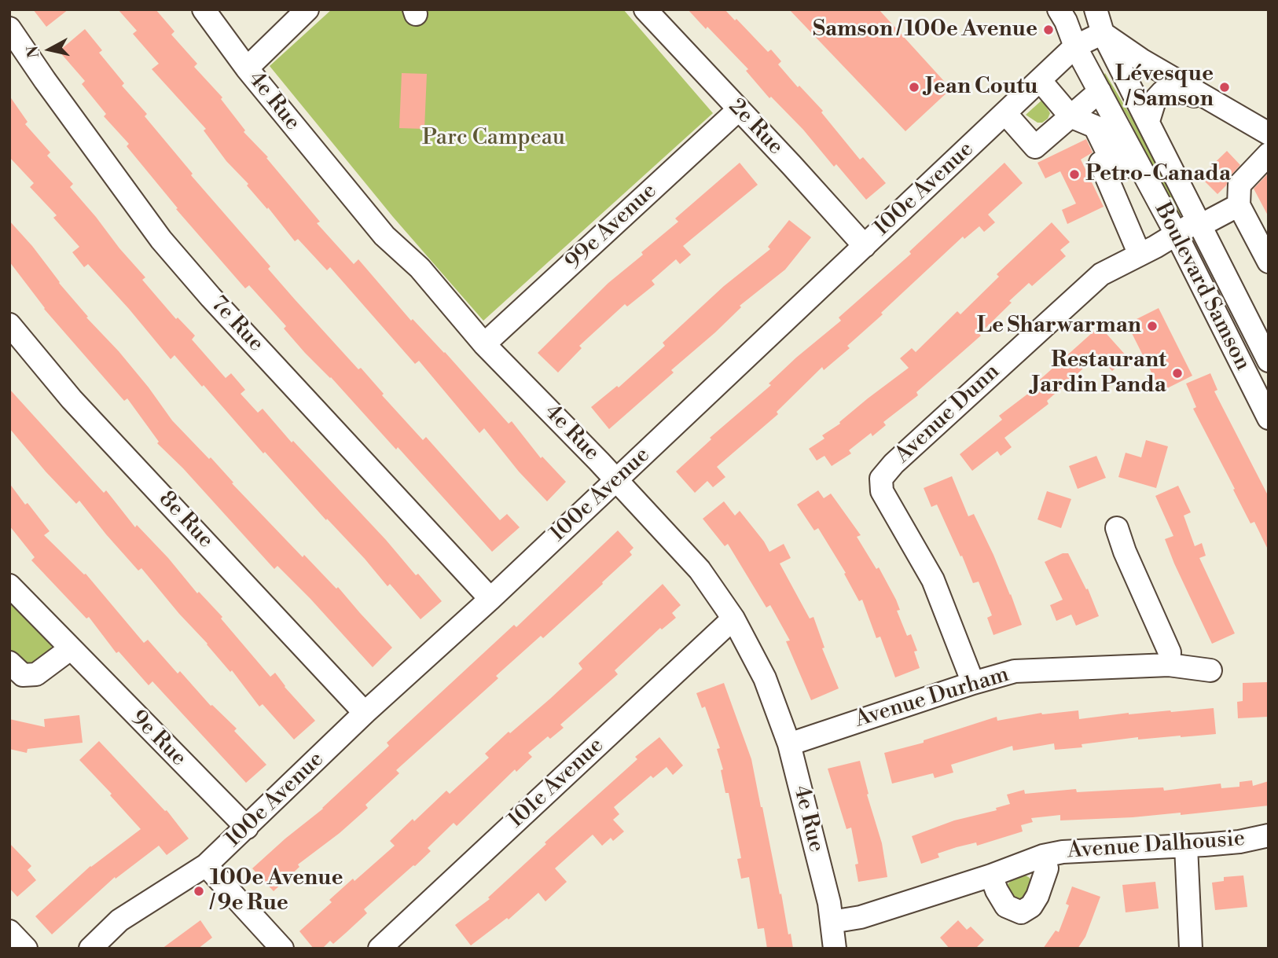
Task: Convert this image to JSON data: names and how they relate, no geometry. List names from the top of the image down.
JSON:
{
  "streets": {
    "street": [
      "4e Rue",
      "2e Rue",
      "100e Avenue",
      "99e Avenue",
      "Boulevard Samson",
      "7e Rue",
      "Avenue Dunn",
      "8e Rue",
      "Avenue Durham",
      "9e Rue",
      "101e Avenue",
      "Avenue Dalhousie"
    ]
  },
  "crossings": [
    ["4e Rue", "100e Avenue"],
    ["4e Rue", "99e Avenue"],
    ["4e Rue", "Avenue Durham"],
    ["4e Rue", "101e Avenue"],
    ["4e Rue", "Avenue Dalhousie"],
    ["2e Rue", "100e Avenue"],
    ["2e Rue", "99e Avenue"],
    ["100e Avenue", "Boulevard Samson"],
    ["100e Avenue", "7e Rue"],
    ["100e Avenue", "8e Rue"],
    ["100e Avenue", "9e Rue"],
    ["Boulevard Samson", "Avenue Dunn"],
    ["Avenue Dunn", "Avenue Durham"]
  ],
  "parks": ["Parc Campeau"],
  "places": [
    "Samson / 100e Avenue",
    "Jean Coutu",
    "Lévesque / Samson",
    "Petro-Canada",
    "Le Sharwarman",
    "Restaurant Jardin Panda",
    "100e Avenue / 9e Rue"
  ],
  "north": "left"
}
